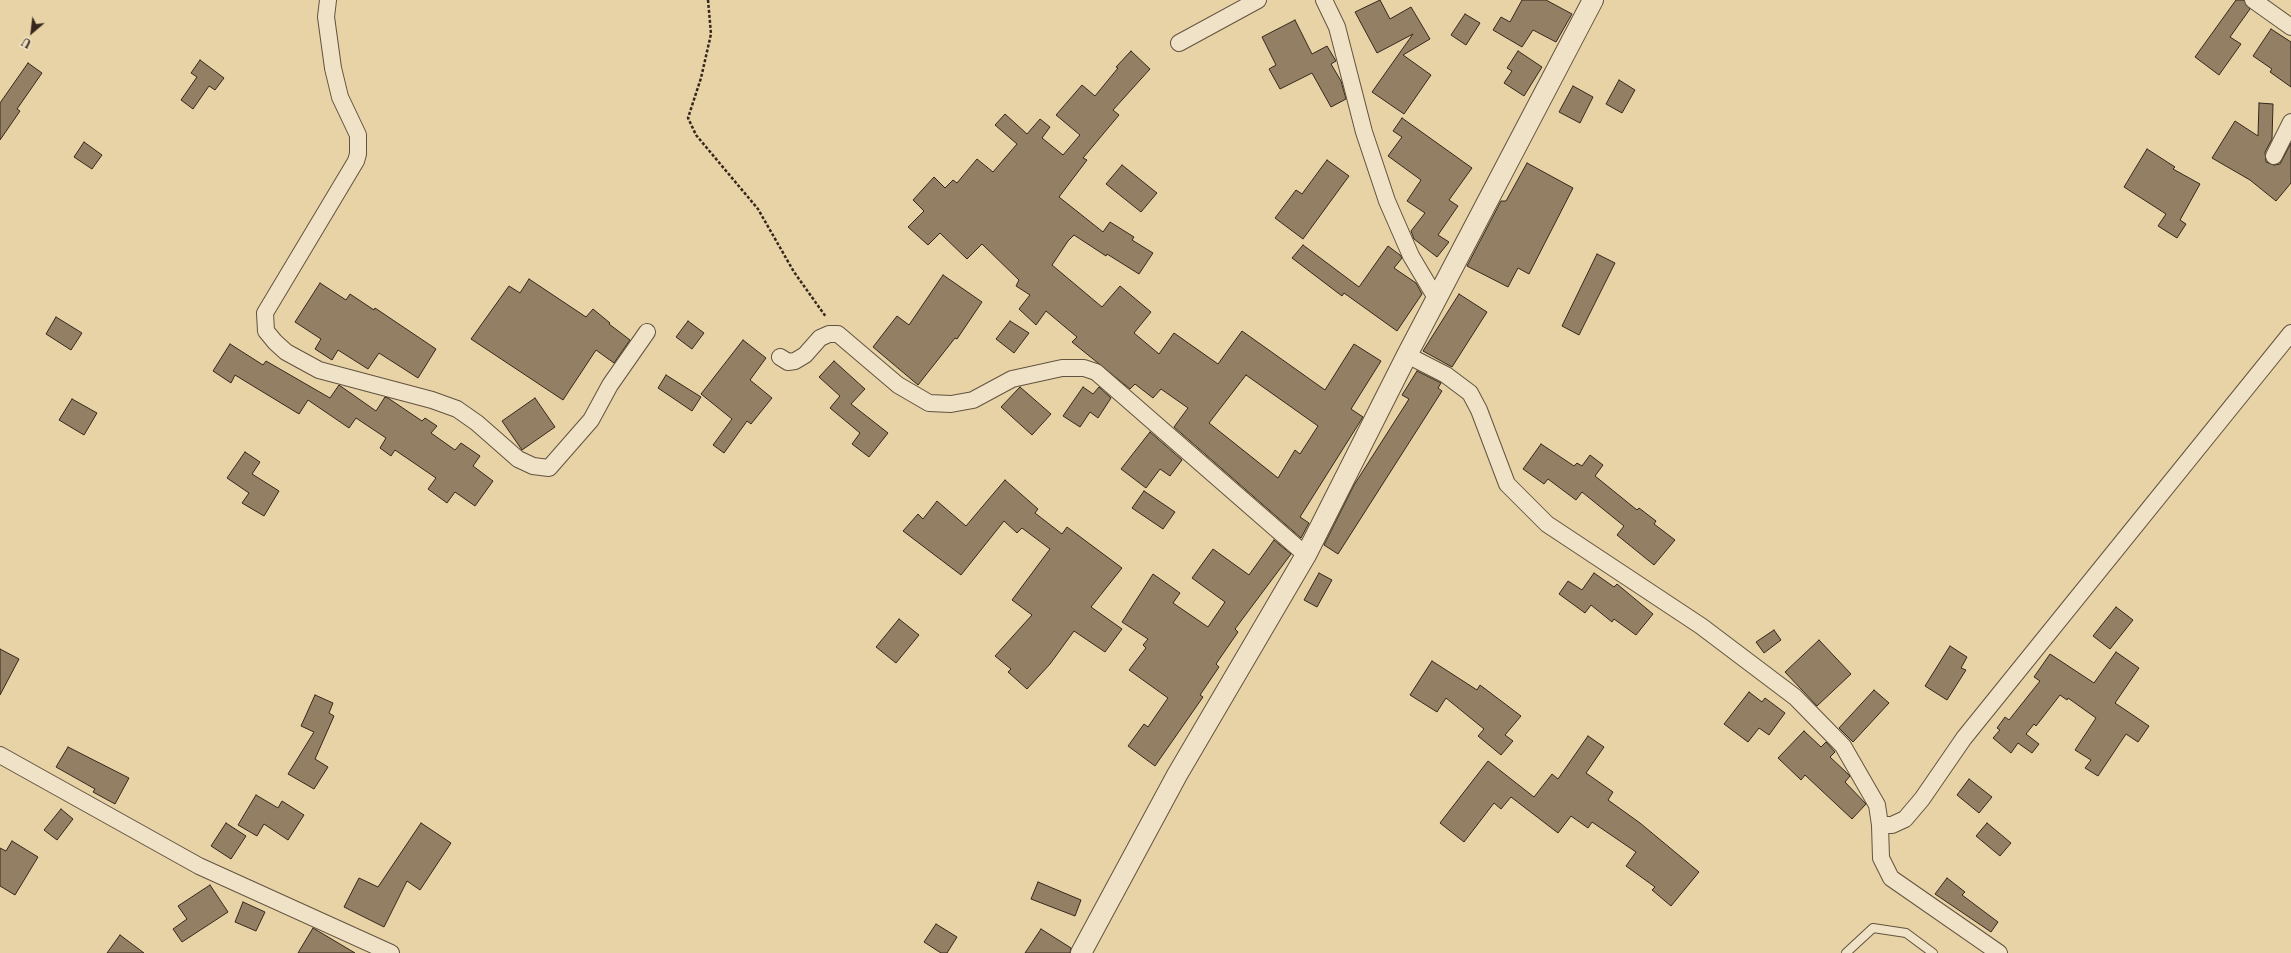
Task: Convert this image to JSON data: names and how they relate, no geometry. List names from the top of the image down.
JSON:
{
  "north": "bottom left"
}
